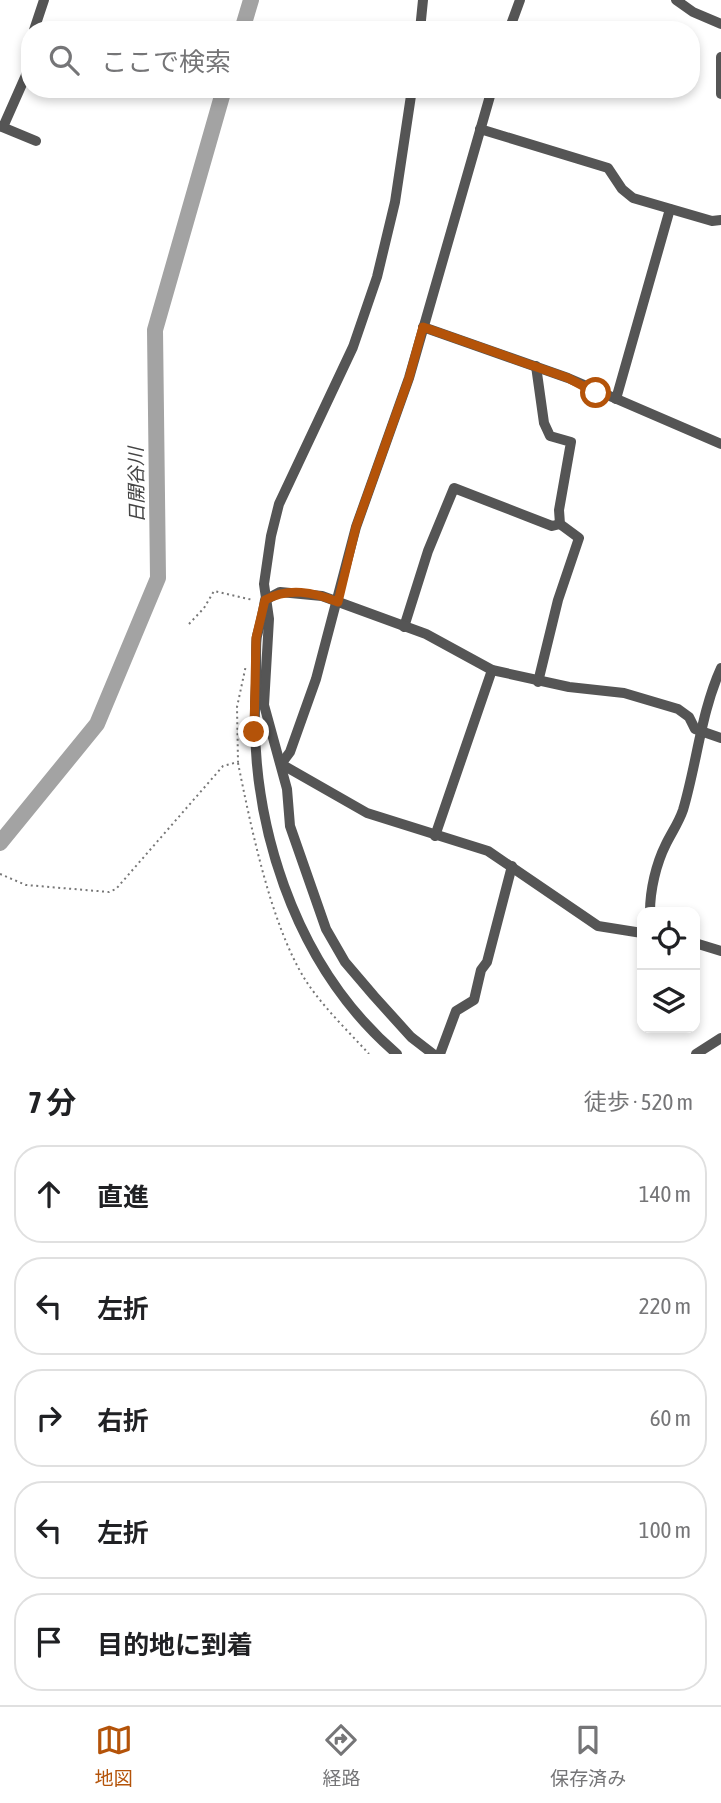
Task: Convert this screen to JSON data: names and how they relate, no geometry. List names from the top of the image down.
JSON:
{
  "water": ["日開谷川"],
  "page": {
    "search": "ここで検索",
    "heading": ["7 分", "徒歩 · 520 m"],
    "list": [
      ["直進", "140 m"],
      ["左折", "220 m"],
      ["右折", "60 m"],
      ["左折", "100 m"],
      "目的地に到着"
    ],
    "nav": ["地図", "経路", "保存済み"]
  }
}
